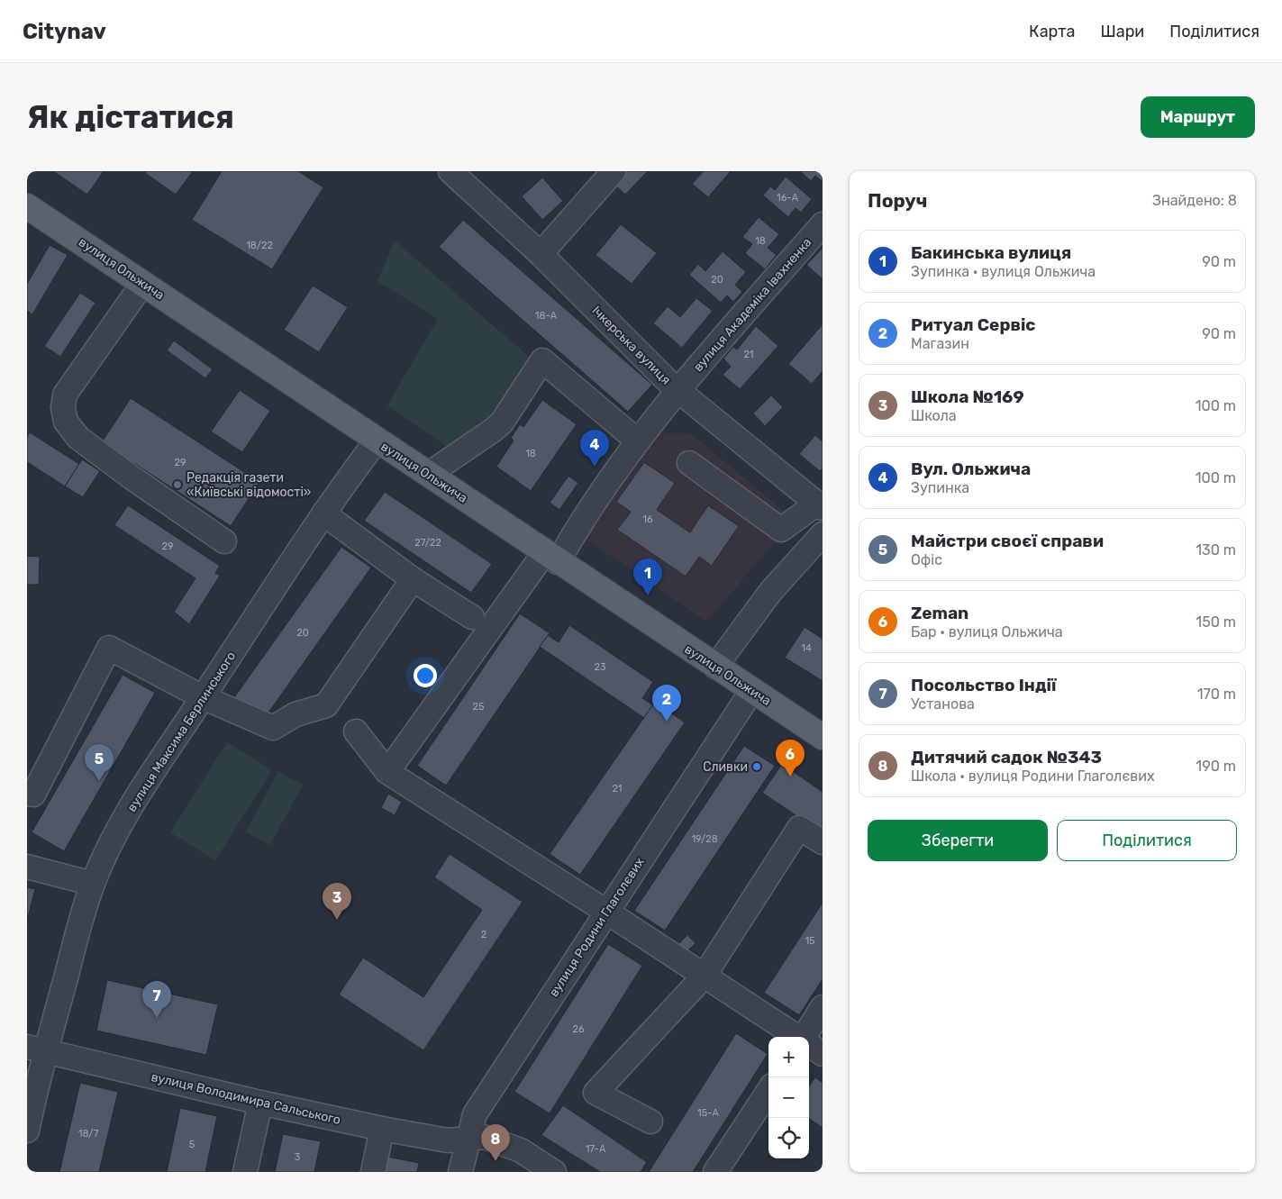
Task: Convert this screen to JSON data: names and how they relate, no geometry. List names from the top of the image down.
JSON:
{
  "streets": {
    "main road": ["вулиця Ольжича"],
    "street": [
      "вулиця Академіка Івахненка",
      "Ічкерська вулиця",
      "вулиця Максима Берлинського",
      "вулиця Родини Глаголєвих",
      "вулиця Володимира Сальського"
    ]
  },
  "crossings": [
    ["вулиця Ольжича", "вулиця Академіка Івахненка"],
    ["вулиця Ольжича", "вулиця Максима Берлинського"],
    ["вулиця Ольжича", "вулиця Родини Глаголєвих"],
    ["вулиця Академіка Івахненка", "Ічкерська вулиця"],
    ["вулиця Максима Берлинського", "вулиця Володимира Сальського"],
    ["вулиця Родини Глаголєвих", "вулиця Володимира Сальського"]
  ],
  "places": ["Редакція газети «Київські відомості»", "Сливки"],
  "house_numbers": [
    "16-А",
    "18",
    "18/22",
    "20",
    "18-А",
    "21",
    "18",
    "29",
    "16",
    "27/22",
    "29",
    "20",
    "14",
    "23",
    "25",
    "21",
    "19/28",
    "2",
    "15",
    "26",
    "15-А",
    "18/7",
    "5",
    "17-А",
    "3"
  ],
  "page": {
    "header": "Citynav",
    "nav": ["Карта", "Шари", "Поділитися"],
    "buttons": [
      "Маршрут",
      ["Зберегти", "Поділитися"]
    ],
    "title": "Як дістатися",
    "heading": ["Поруч", "Знайдено: 8"],
    "list": [
      {
        "mark": "1",
        "name": "Бакинська вулиця",
        "note": "Зупинка · вулиця Ольжича",
        "value": "90 m"
      },
      {
        "mark": "2",
        "name": "Ритуал Сервіс",
        "note": "Магазин",
        "value": "90 m"
      },
      {
        "mark": "3",
        "name": "Школа №169",
        "note": "Школа",
        "value": "100 m"
      },
      {
        "mark": "4",
        "name": "Вул. Ольжича",
        "note": "Зупинка",
        "value": "100 m"
      },
      {
        "mark": "5",
        "name": "Майстри своєї справи",
        "note": "Офіс",
        "value": "130 m"
      },
      {
        "mark": "6",
        "name": "Zeman",
        "note": "Бар · вулиця Ольжича",
        "value": "150 m"
      },
      {
        "mark": "7",
        "name": "Посольство Індії",
        "note": "Установа",
        "value": "170 m"
      },
      {
        "mark": "8",
        "name": "Дитячий садок №343",
        "note": "Школа · вулиця Родини Глаголєвих",
        "value": "190 m"
      }
    ],
    "pins": [
      "4",
      "1",
      "2",
      "6",
      "5",
      "3",
      "7",
      "8"
    ],
    "map_buttons": ["+", "−"]
  }
}
